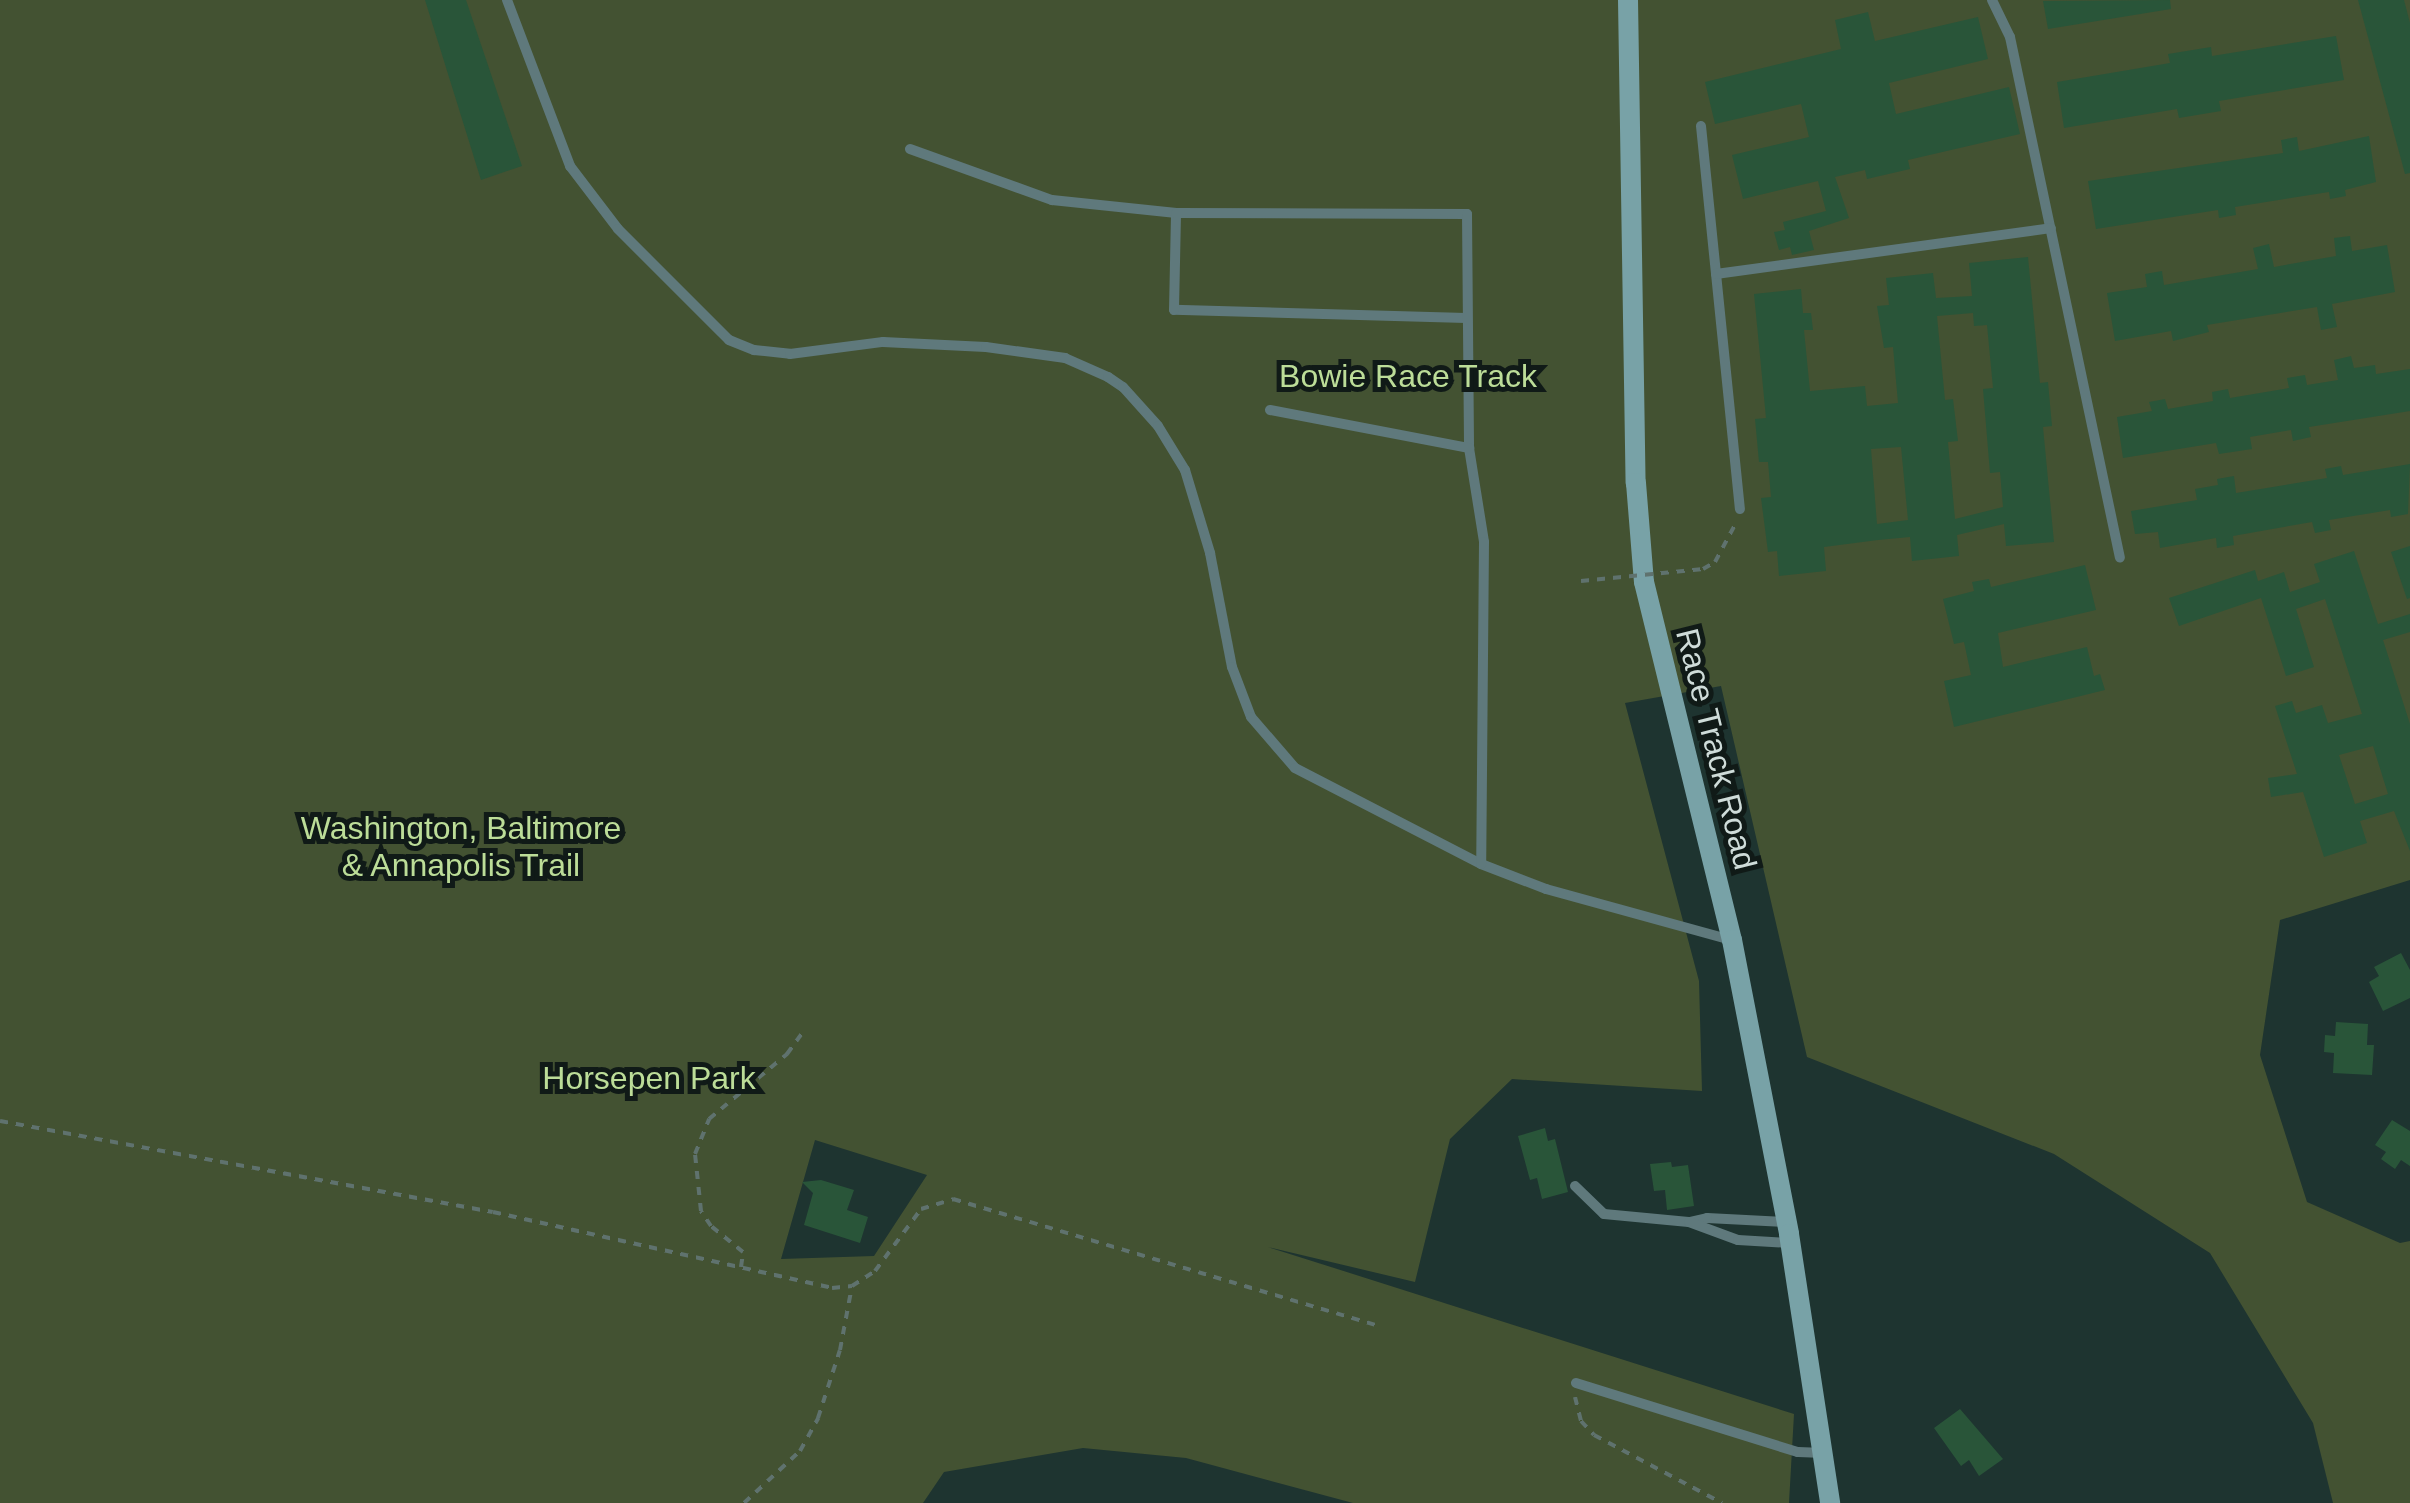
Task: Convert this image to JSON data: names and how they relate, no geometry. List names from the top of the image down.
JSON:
{
  "streets": {
    "street": ["Race Track Road"]
  },
  "parks": ["Bowie Race Track", "Washington, Baltimore & Annapolis Trail", "Horsepen Park"]
}
